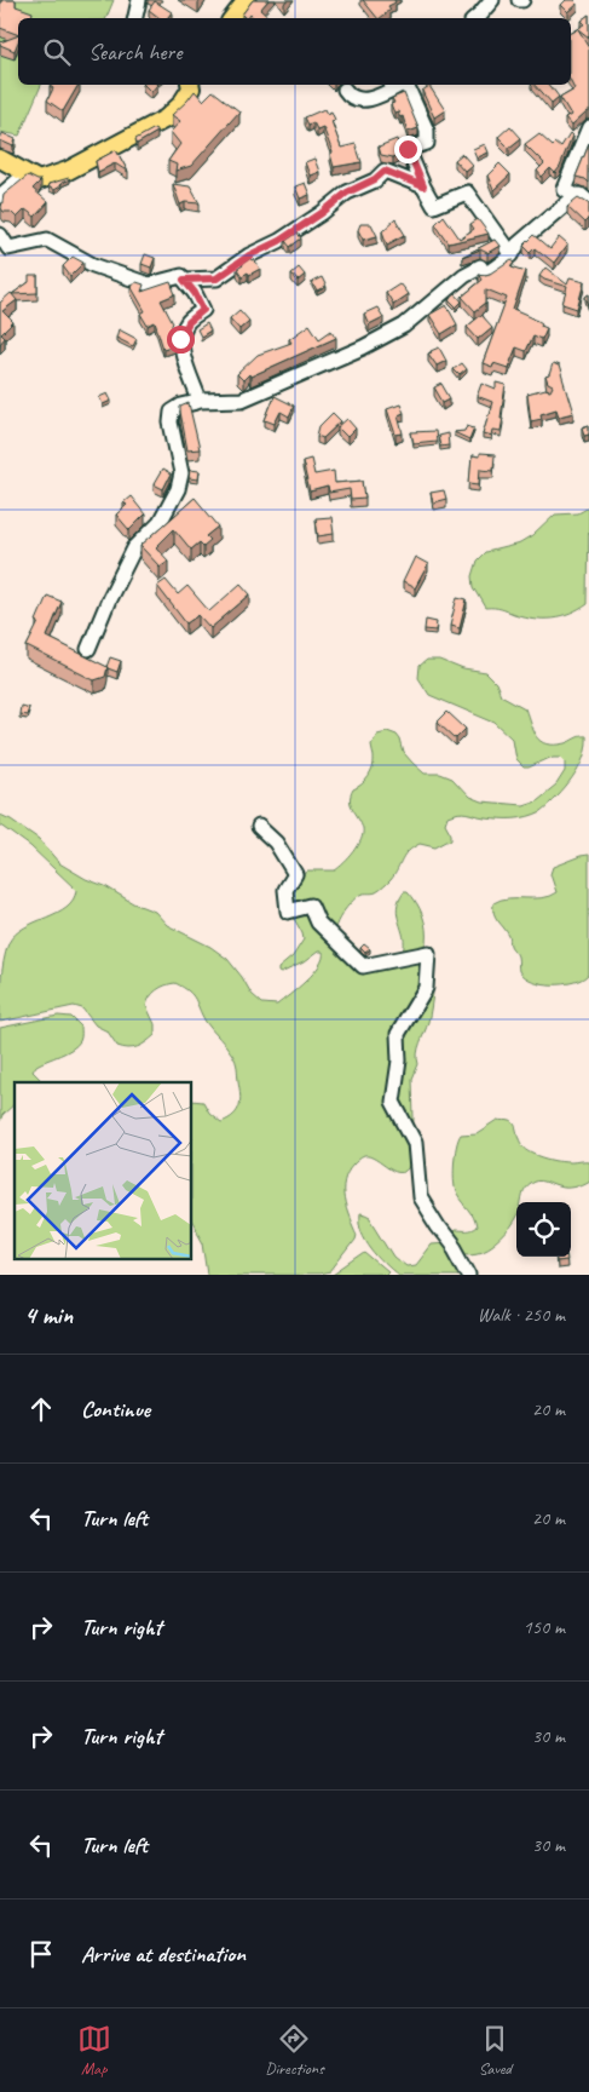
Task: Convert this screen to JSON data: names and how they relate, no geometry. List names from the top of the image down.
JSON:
{
  "page": {
    "search": "Search here",
    "heading": ["4 min", "Walk · 250 m"],
    "list": [
      ["Continue", "20 m"],
      ["Turn left", "20 m"],
      ["Turn right", "150 m"],
      ["Turn right", "30 m"],
      ["Turn left", "30 m"],
      "Arrive at destination"
    ],
    "nav": ["Map", "Directions", "Saved"]
  }
}
